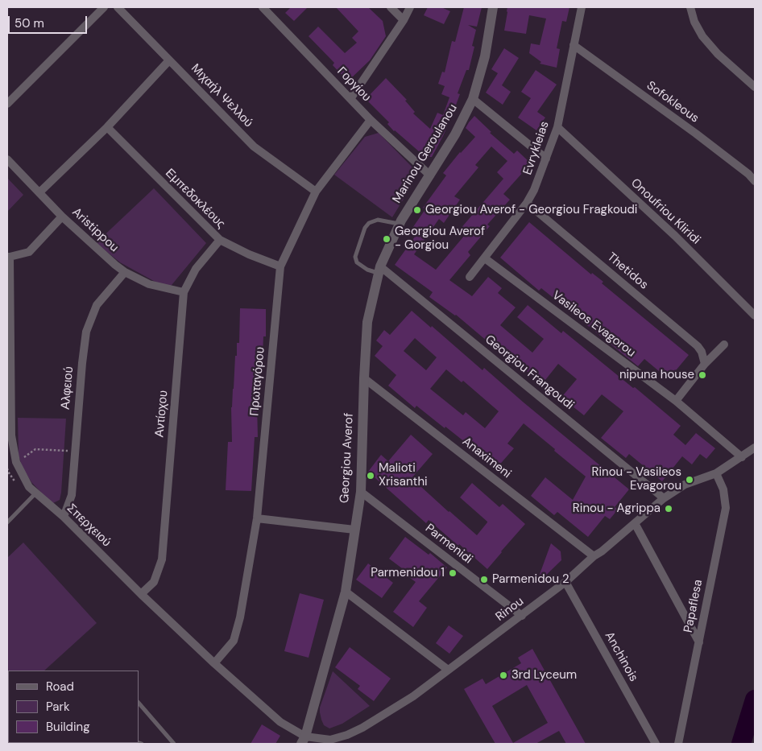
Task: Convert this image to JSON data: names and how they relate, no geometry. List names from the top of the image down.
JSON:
{
  "streets": {
    "street": [
      "Γοργίου",
      "Μιχαήλ Ψελλού",
      "Sofokleous",
      "Evrykleias",
      "Marinou Geroulanou",
      "Εμπεδοκλέους",
      "Onoufriou Kliridi",
      "Aristippou",
      "Thetidos",
      "Vasileos Evagorou",
      "Georgiou Frangoudi",
      "Πρωταγόρου",
      "Αλφειού",
      "Αντίοχου",
      "Georgiou Averof",
      "Anaximeni",
      "Σπερχειού",
      "Parmenidi",
      "Papaflesa",
      "Rinou",
      "Anchinois"
    ]
  },
  "crossings": [
    ["Γοργίου", "Marinou Geroulanou"],
    ["Γοργίου", "Πρωταγόρου"],
    ["Μιχαήλ Ψελλού", "Πρωταγόρου"],
    ["Sofokleous", "Evrykleias"],
    ["Evrykleias", "Onoufriou Kliridi"],
    ["Evrykleias", "Thetidos"],
    ["Evrykleias", "Vasileos Evagorou"],
    ["Marinou Geroulanou", "Georgiou Averof"],
    ["Εμπεδοκλέους", "Πρωταγόρου"],
    ["Εμπεδοκλέους", "Αντίοχου"],
    ["Aristippou", "Αλφειού"],
    ["Aristippou", "Αντίοχου"],
    ["Vasileos Evagorou", "Rinou"],
    ["Georgiou Frangoudi", "Georgiou Averof"],
    ["Georgiou Frangoudi", "Rinou"],
    ["Πρωταγόρου", "Σπερχειού"],
    ["Αλφειού", "Σπερχειού"],
    ["Αντίοχου", "Σπερχειού"],
    ["Georgiou Averof", "Anaximeni"],
    ["Georgiou Averof", "Σπερχειού"],
    ["Georgiou Averof", "Parmenidi"],
    ["Georgiou Averof", "Rinou"],
    ["Anaximeni", "Rinou"],
    ["Σπερχειού", "Rinou"],
    ["Parmenidi", "Rinou"],
    ["Papaflesa", "Rinou"],
    ["Rinou", "Anchinois"]
  ],
  "places": [
    "Georgiou Averof - Georgiou Fragkoudi",
    "Georgiou Averof - Gorgiou",
    "nipuna house",
    "Malioti Xrisanthi",
    "Rinou - Vasileos Evagorou",
    "Rinou - Agrippa",
    "Parmenidou 1",
    "Parmenidou 2",
    "3rd Lyceum"
  ],
  "legend": ["Road", "Park", "Building"],
  "scale_bar": "50 m"
}
